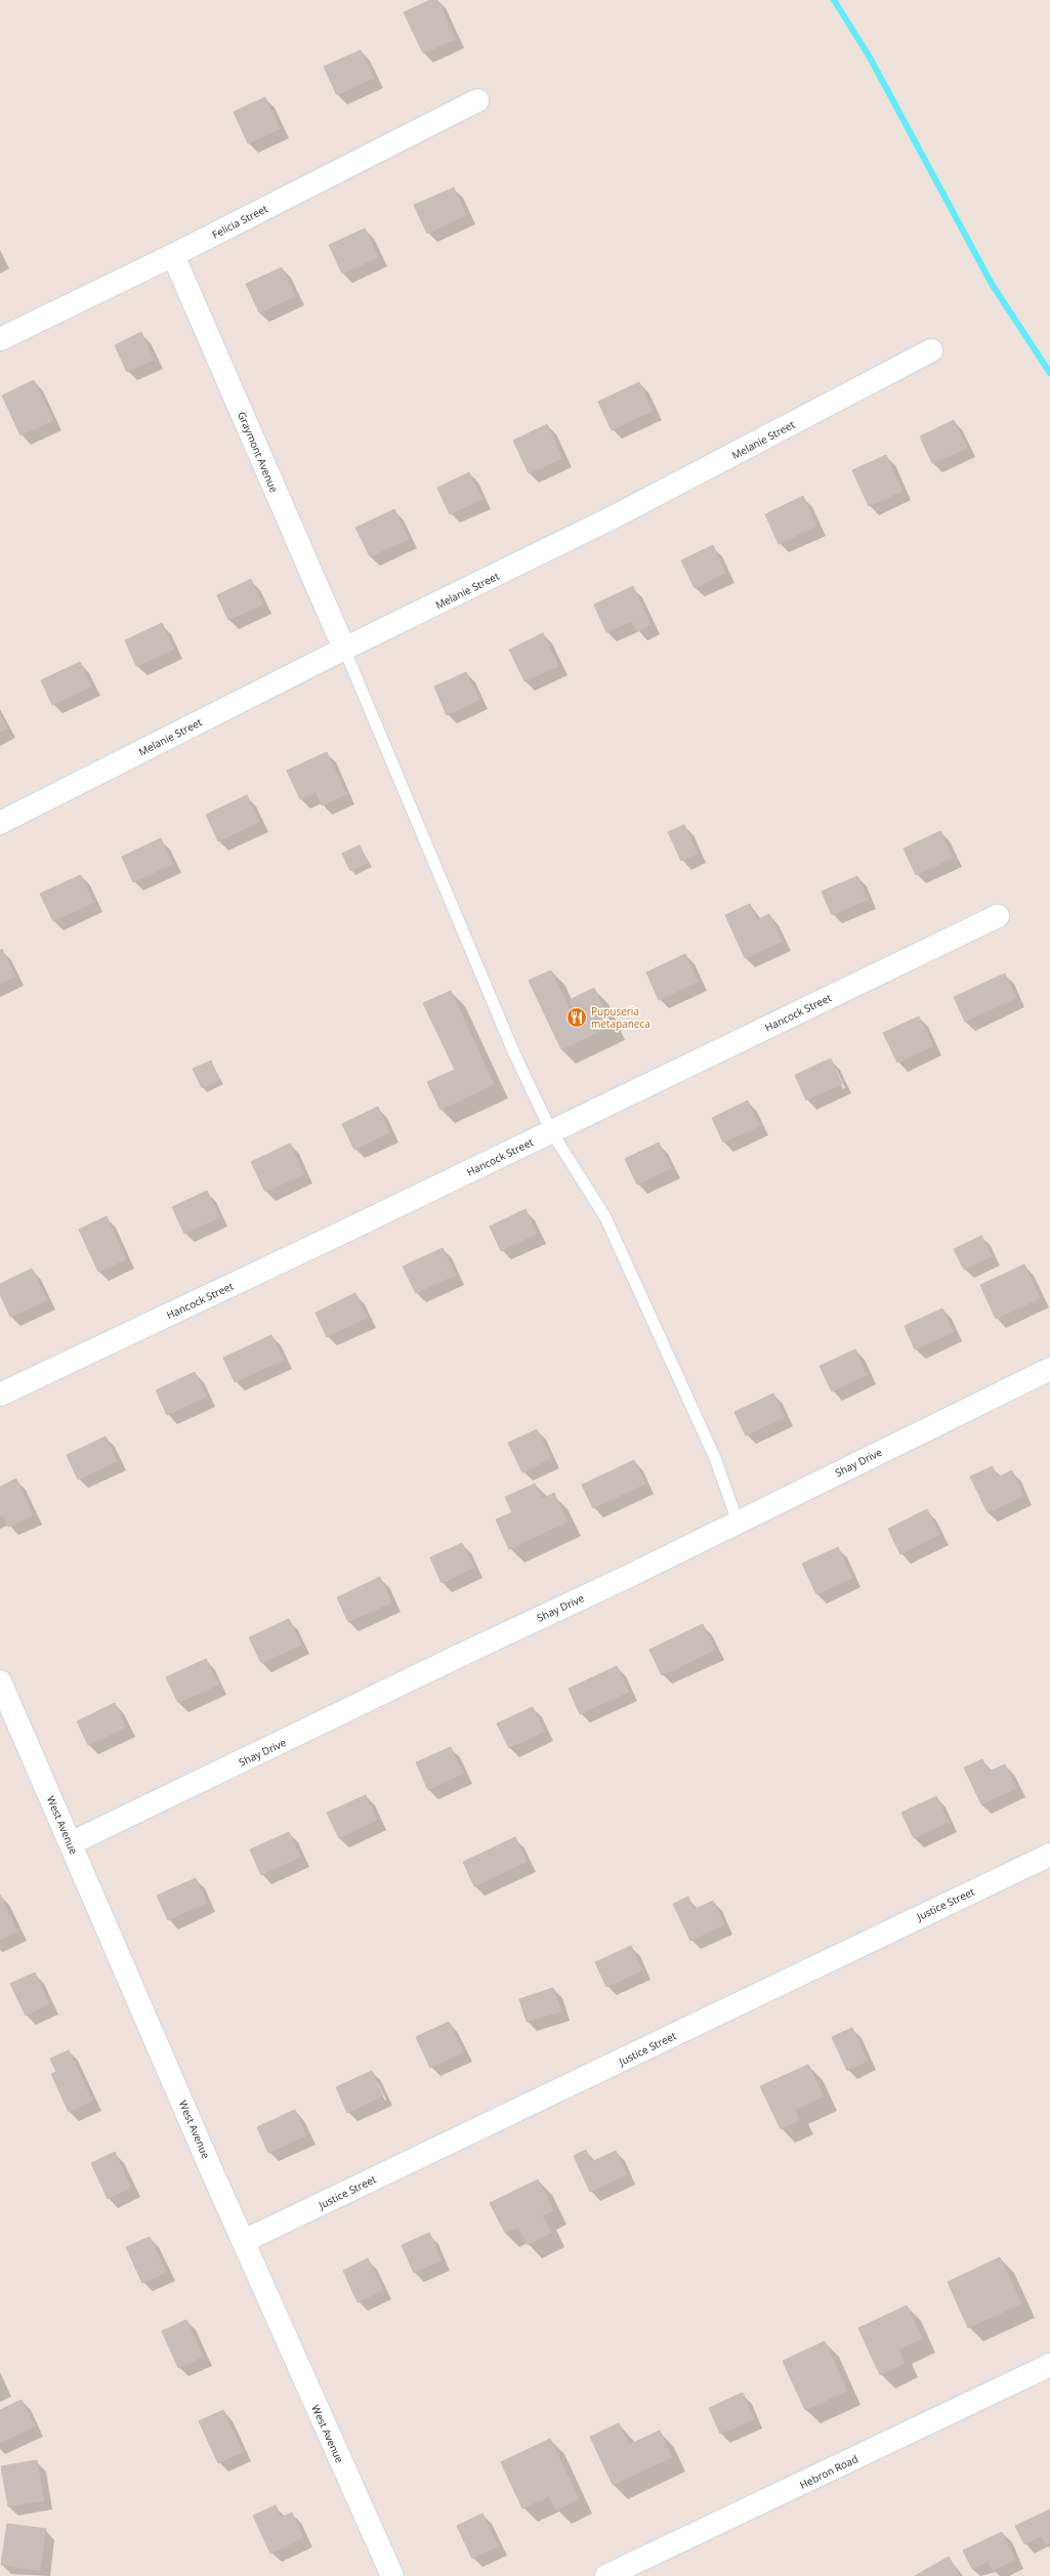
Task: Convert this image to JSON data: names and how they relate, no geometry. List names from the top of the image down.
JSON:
{
  "streets": {
    "street": [
      "Felicia Street",
      "Melanie Street",
      "Graymont Avenue",
      "Hancock Street",
      "Shay Drive",
      "West Avenue",
      "Justice Street",
      "Hebron Road"
    ]
  },
  "crossings": [
    ["Felicia Street", "Graymont Avenue"],
    ["Melanie Street", "Graymont Avenue"],
    ["Shay Drive", "West Avenue"],
    ["West Avenue", "Justice Street"]
  ],
  "places": {
    "restaurant": ["Pupuseria metapaneca"]
  }
}
